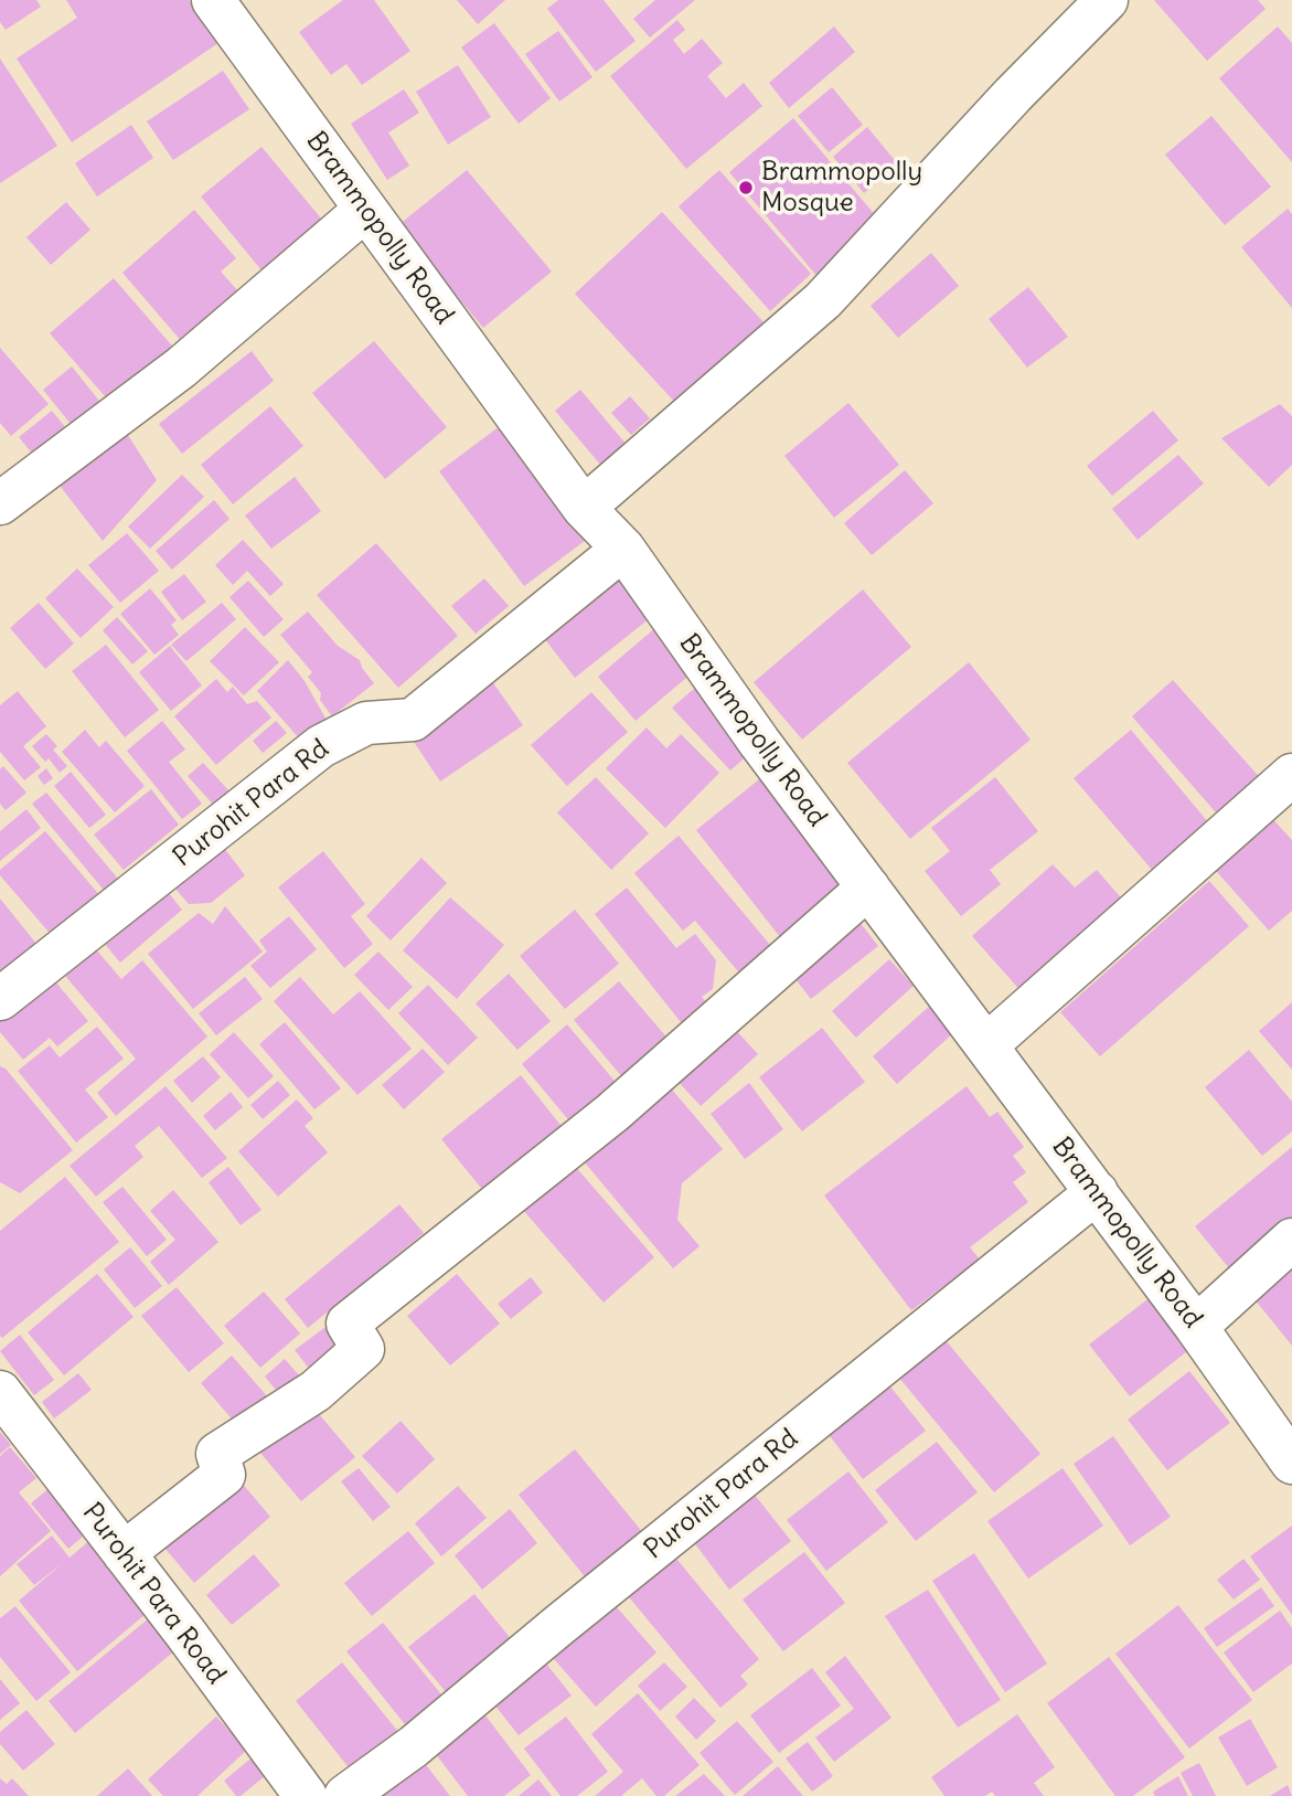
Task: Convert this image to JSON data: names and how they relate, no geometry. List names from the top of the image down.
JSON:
{
  "streets": {
    "street": ["Brammopolly Road", "Purohit Para Rd", "Purohit Para Road"]
  },
  "crossings": [
    ["Brammopolly Road", "Purohit Para Rd"]
  ],
  "places": ["Brammopolly Mosque"]
}
